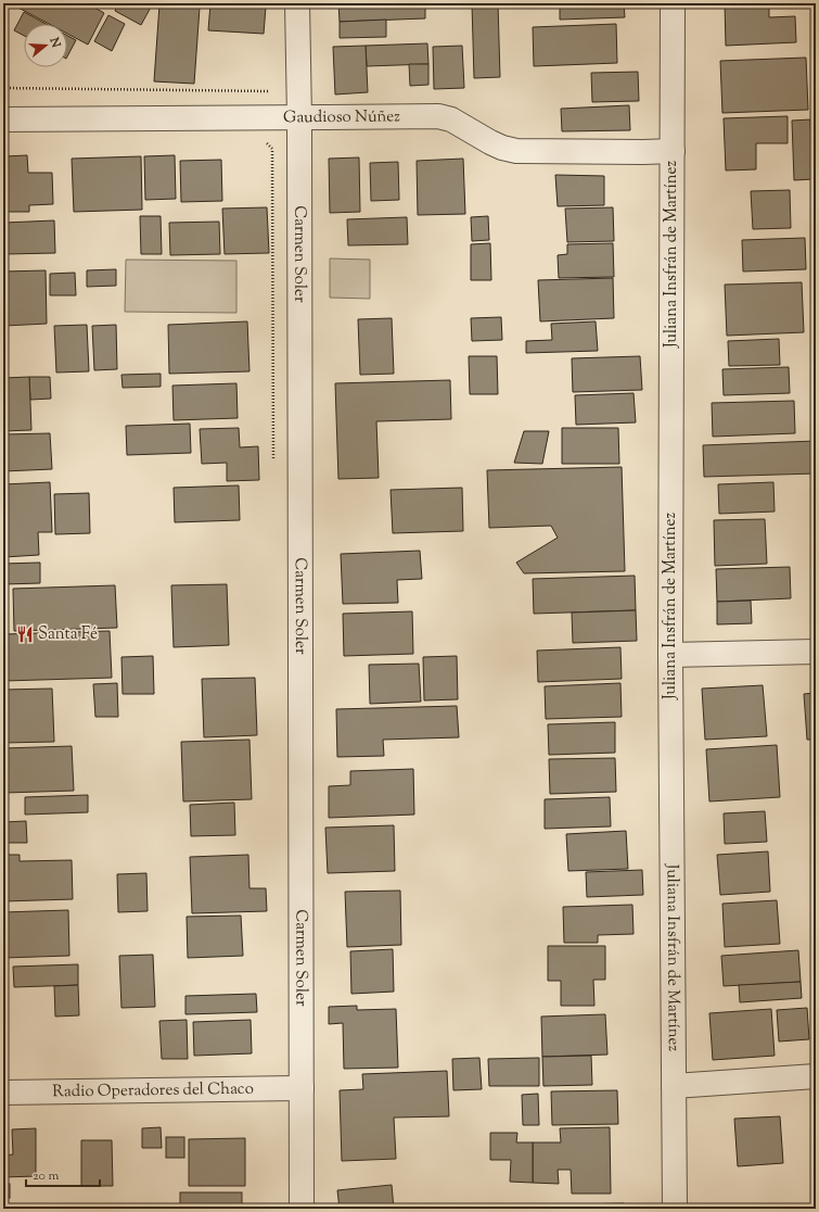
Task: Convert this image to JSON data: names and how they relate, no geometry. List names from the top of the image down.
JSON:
{
  "streets": {
    "street": [
      "Gaudioso Núñez",
      "Carmen Soler",
      "Juliana Insfrán de Martínez",
      "Radio Operadores del Chaco"
    ]
  },
  "crossings": [
    ["Gaudioso Núñez", "Carmen Soler"],
    ["Gaudioso Núñez", "Juliana Insfrán de Martínez"],
    ["Carmen Soler", "Radio Operadores del Chaco"]
  ],
  "places": {
    "restaurant": ["Santa Fé"]
  },
  "scale_bar": "20 m",
  "north": "right"
}
